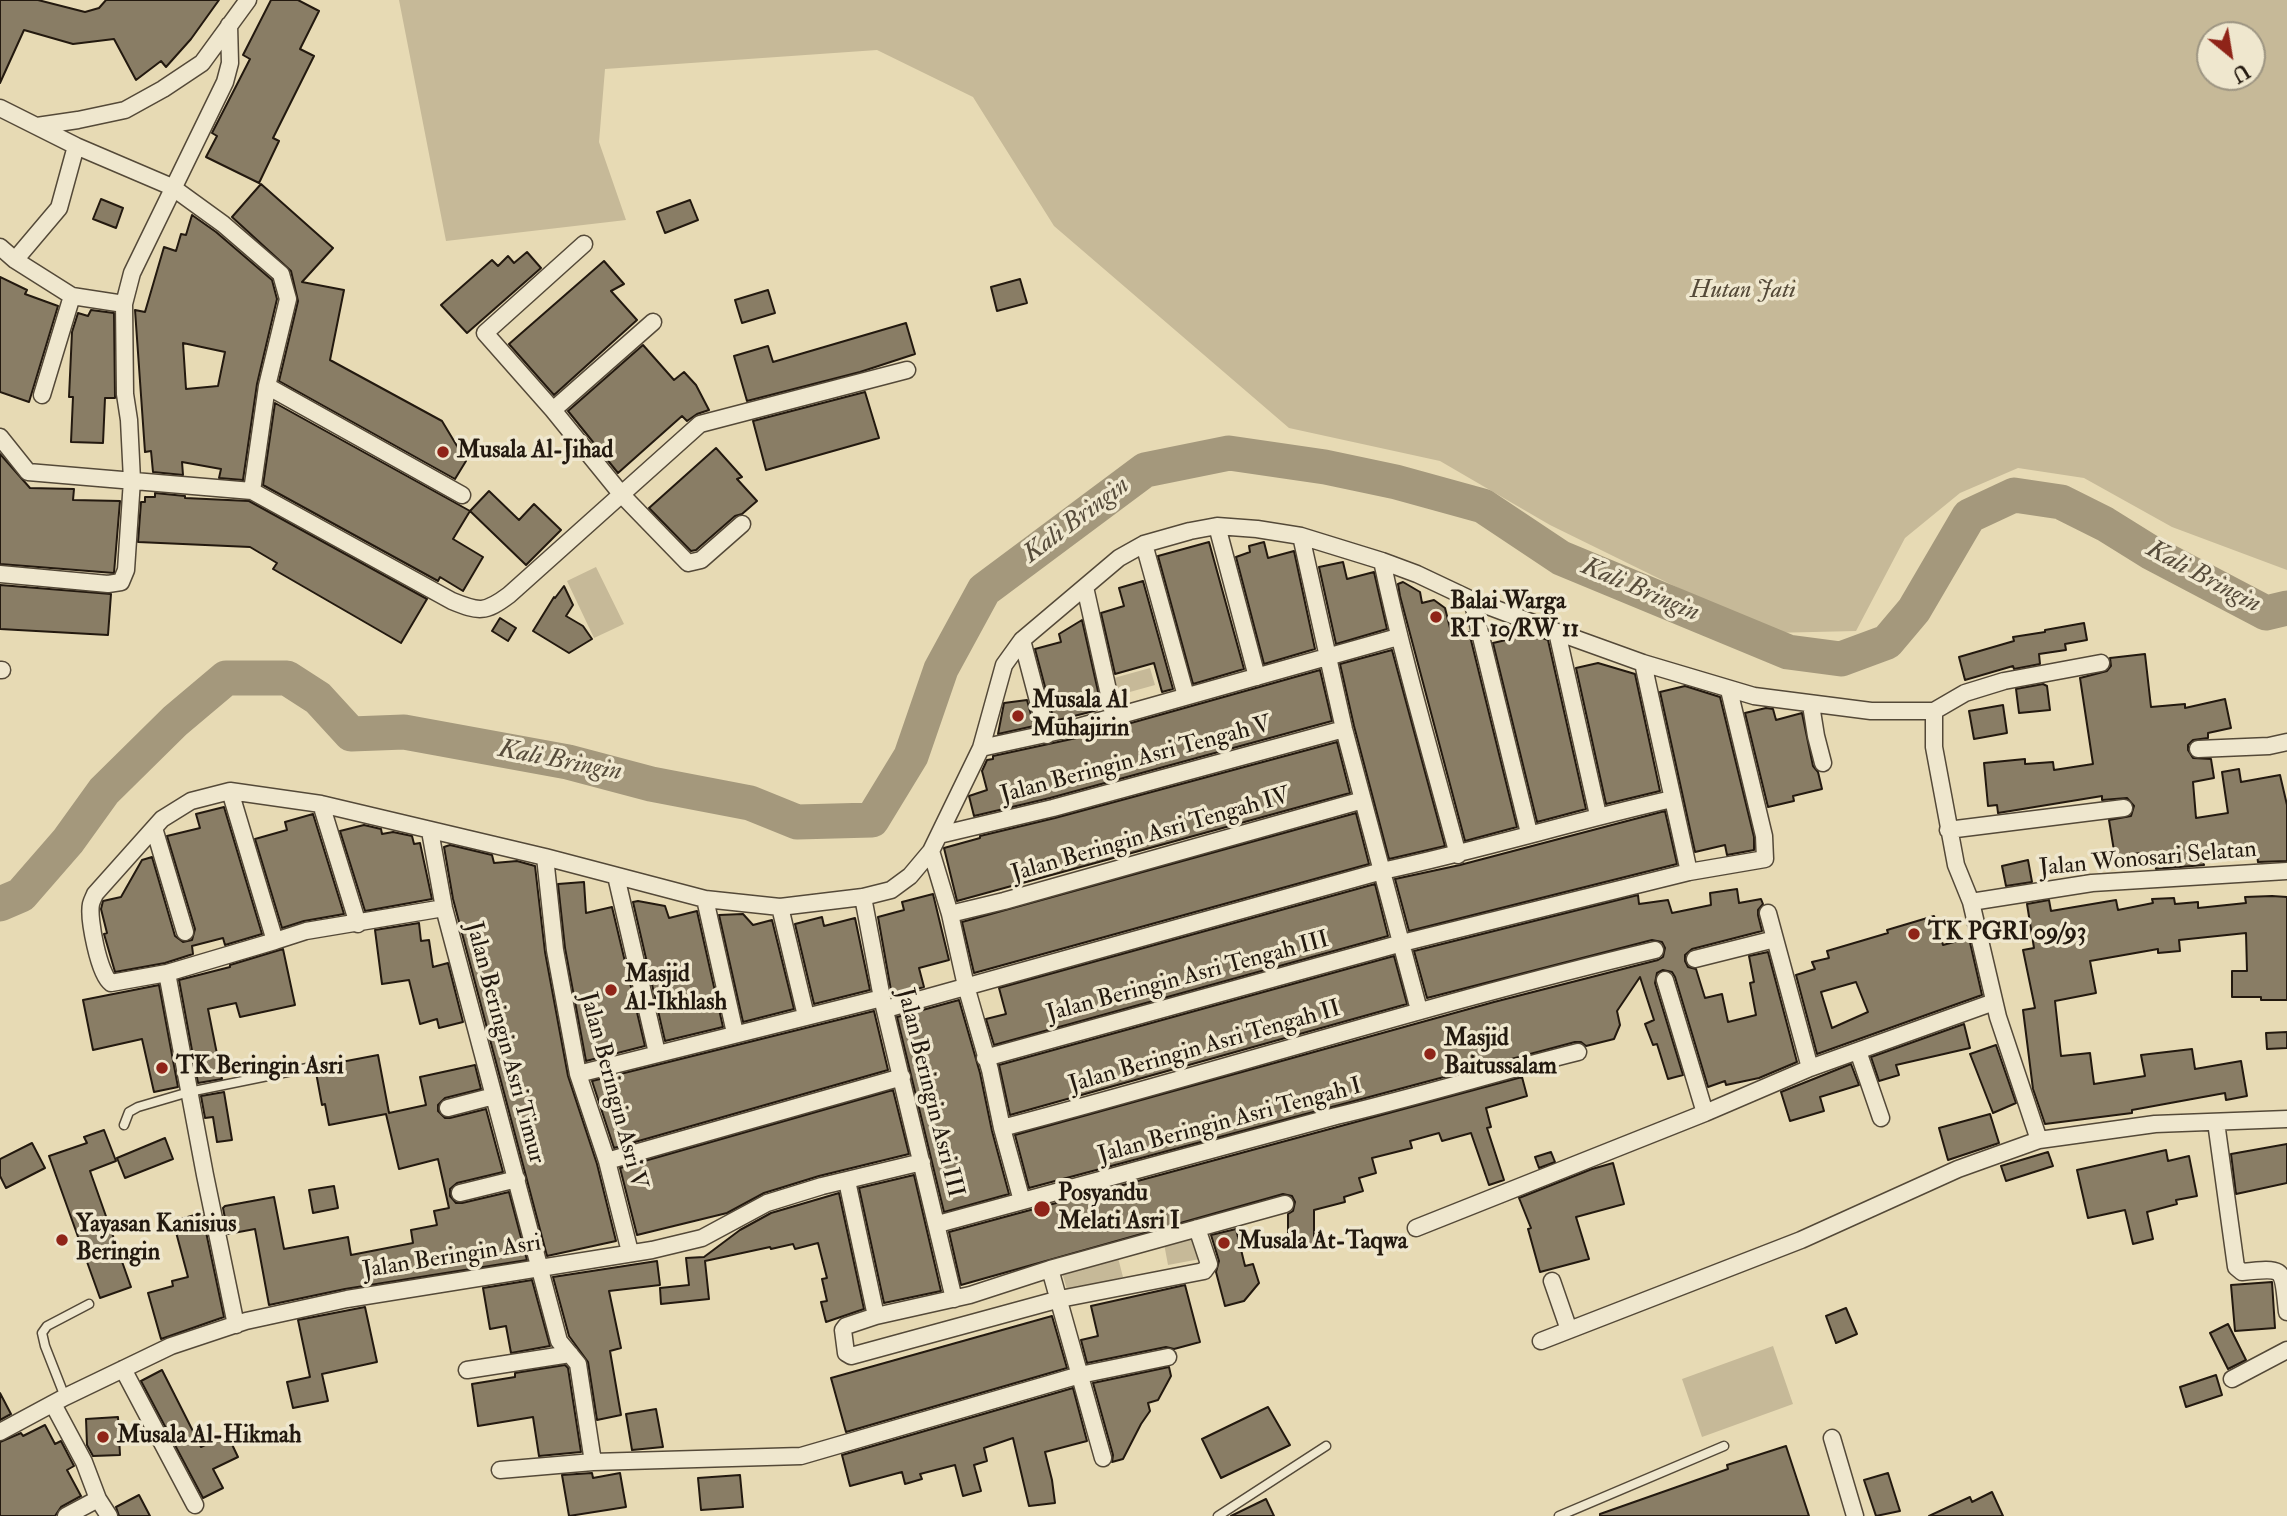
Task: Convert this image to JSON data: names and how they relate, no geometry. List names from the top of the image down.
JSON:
{
  "streets": {
    "street": [
      "Jalan Beringin Asri Tengah V",
      "Jalan Beringin Asri Tengah IV",
      "Jalan Wonosari Selatan",
      "Jalan Beringin Asri Tengah III",
      "Jalan Beringin Asri Timur",
      "Jalan Beringin Asri Tengah II",
      "Jalan Beringin Asri V",
      "Jalan Beringin Asri III",
      "Jalan Beringin Asri Tengah I",
      "Jalan Beringin Asri"
    ]
  },
  "crossings": [
    ["Jalan Beringin Asri Timur", "Jalan Beringin Asri"],
    ["Jalan Beringin Asri V", "Jalan Beringin Asri"],
    ["Jalan Beringin Asri III", "Jalan Beringin Asri Tengah I"],
    ["Jalan Beringin Asri III", "Jalan Beringin Asri"]
  ],
  "water": ["Kali Bringin"],
  "parks": ["Hutan Jati"],
  "places": [
    "Musala Al-Jihad",
    "Balai Warga RT 10/RW 11",
    "Musala Al Muhajirin",
    "TK PGRI 09/93",
    "Masjid Al-Ikhlash",
    "Masjid Baitussalam",
    "TK Beringin Asri",
    "Posyandu Melati Asri I",
    "Yayasan Kanisius Beringin",
    "Musala At-Taqwa",
    "Musala Al-Hikmah"
  ],
  "north": "bottom right"
}
